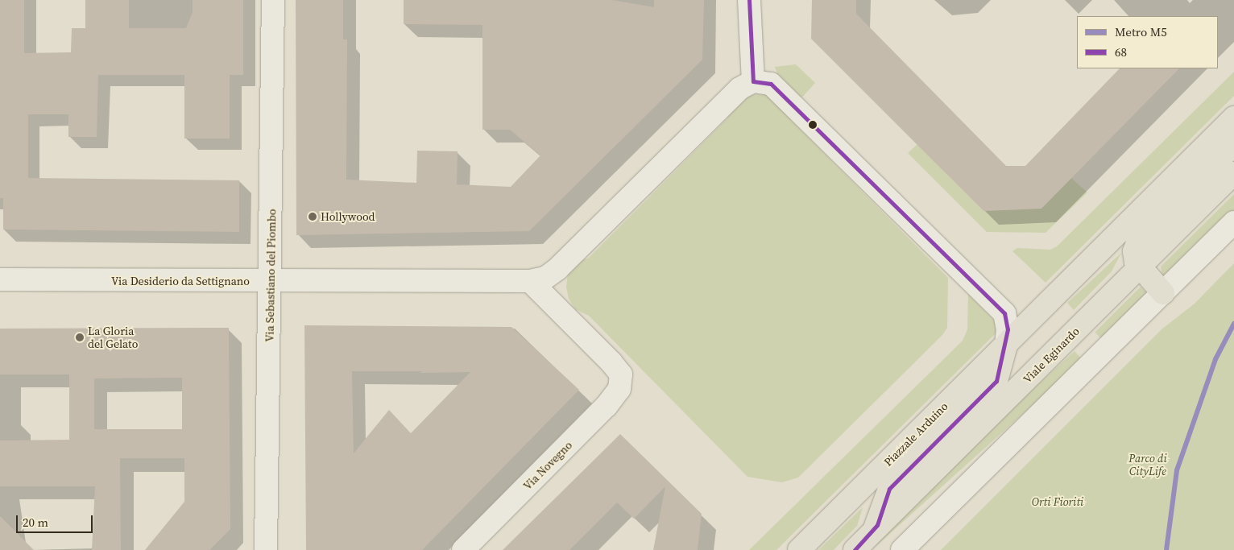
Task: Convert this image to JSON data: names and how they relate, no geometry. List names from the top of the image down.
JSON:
{
  "streets": {
    "main road": ["Viale Eginardo", "Piazzale Arduino"],
    "street": ["Via Sebastiano del Piombo", "Via Desiderio da Settignano", "Via Novegno"]
  },
  "crossings": [
    ["Via Sebastiano del Piombo", "Via Desiderio da Settignano"],
    ["Via Desiderio da Settignano", "Via Novegno"]
  ],
  "parks": ["Parco di CityLife", "Orti Fioriti"],
  "places": ["Hollywood", "La Gloria del Gelato"],
  "lines": ["transit line 68", "metro line M5"],
  "legend": ["Metro M5", "68"],
  "scale_bar": "20 m"
}
